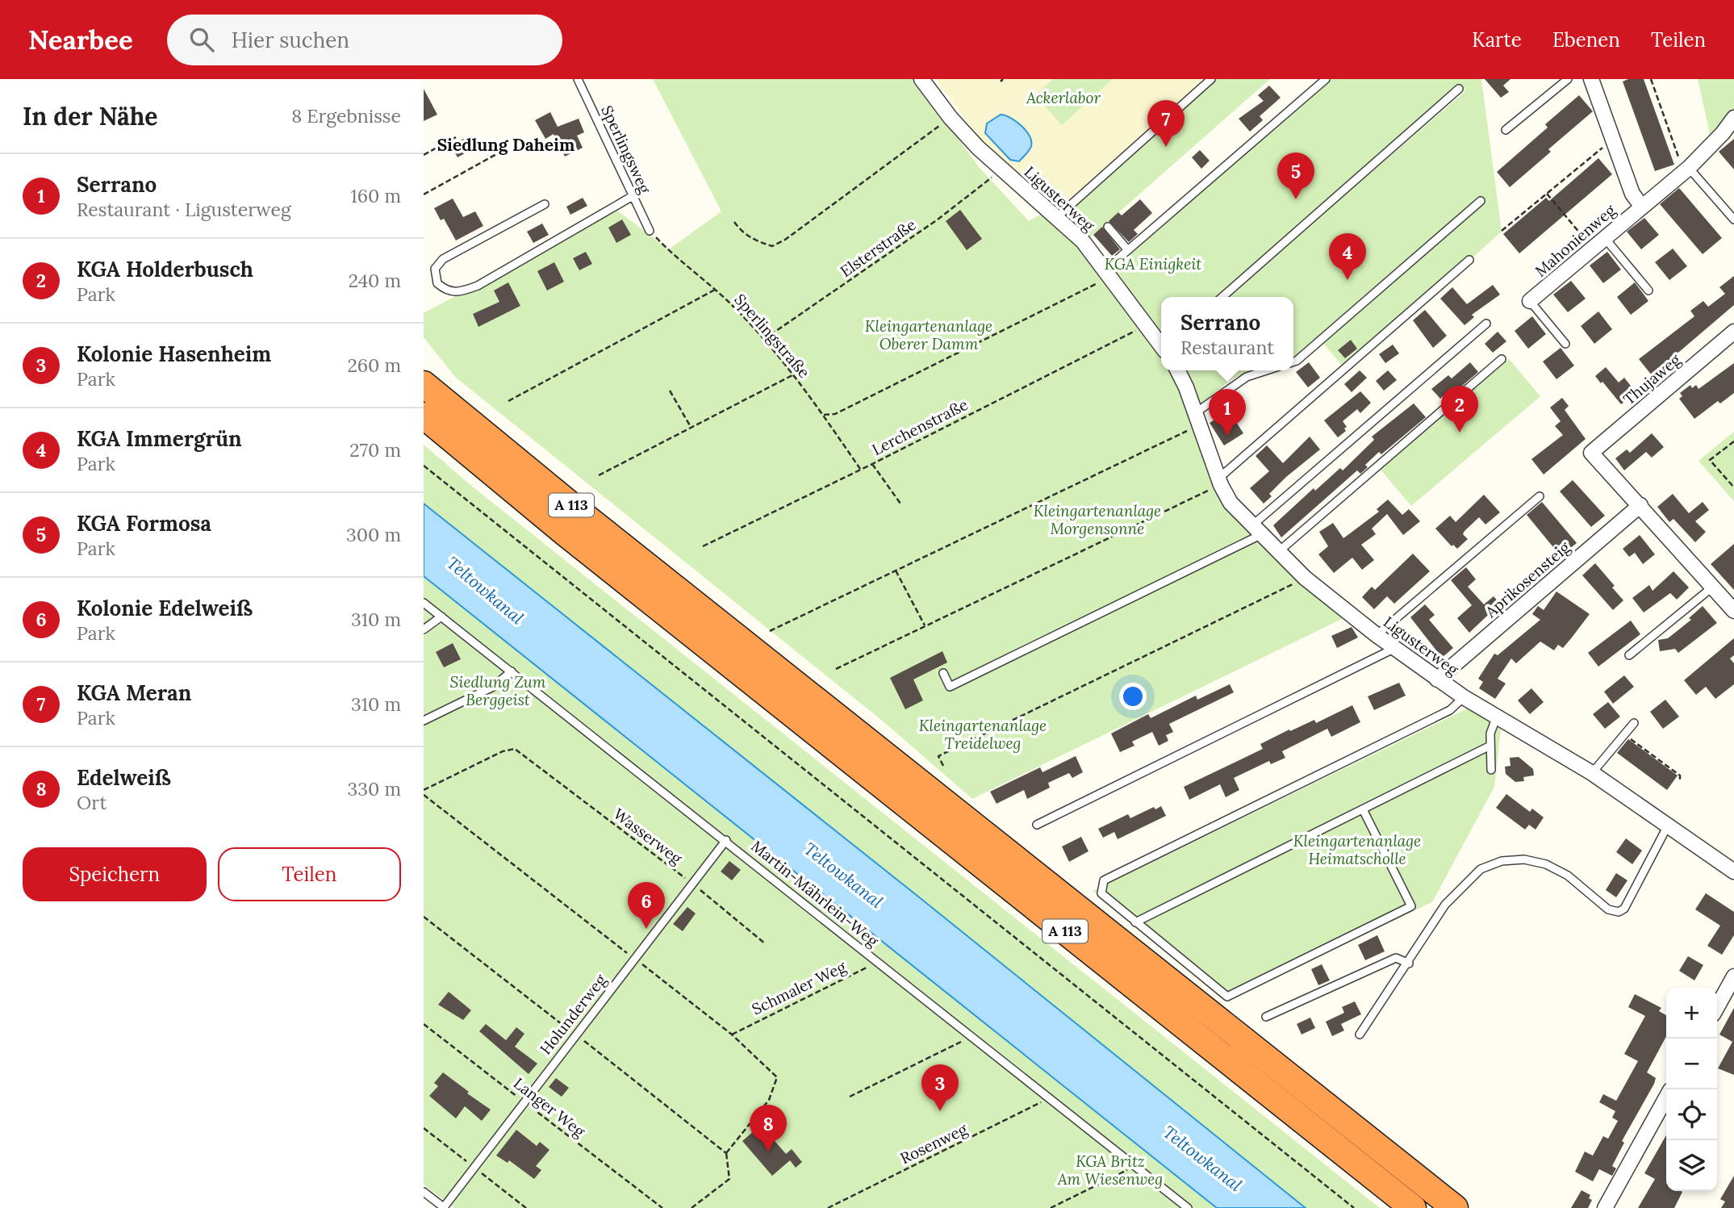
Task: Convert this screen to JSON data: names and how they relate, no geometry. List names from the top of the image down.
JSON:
{
  "streets": {
    "highway": ["A 113"],
    "street": [
      "Ligusterweg",
      "Mahonienweg",
      "Thujaweg",
      "Aprikosensteig"
    ],
    "lane": ["Sperlingsweg", "Martin-Mährlein-Weg", "Holunderweg"],
    "path": [
      "Elsterstraße",
      "Sperlingstraße",
      "Lerchenstraße",
      "Wasserweg",
      "Schmaler Weg",
      "Langer Weg",
      "Rosenweg"
    ]
  },
  "crossings": [
    ["Sperlingsweg", "Sperlingstraße"],
    ["Ligusterweg", "Elsterstraße"],
    ["Ligusterweg", "Lerchenstraße"],
    ["Ligusterweg", "Aprikosensteig"],
    ["Elsterstraße", "Sperlingstraße"],
    ["Sperlingstraße", "Lerchenstraße"],
    ["Thujaweg", "Aprikosensteig"],
    ["Wasserweg", "Holunderweg"],
    ["Martin-Mährlein-Weg", "Schmaler Weg"],
    ["Martin-Mährlein-Weg", "Holunderweg"],
    ["Martin-Mährlein-Weg", "Rosenweg"],
    ["Holunderweg", "Langer Weg"]
  ],
  "districts": ["Siedlung Daheim"],
  "water": ["Teltowkanal"],
  "parks": [
    "Ackerlabor",
    "KGA Einigkeit",
    "Kleingartenanlage Oberer Damm",
    "Kleingartenanlage Morgensonne",
    "Siedlung Zum Berggeist",
    "Kleingartenanlage Treidelweg",
    "Kleingartenanlage Heimatscholle",
    "KGA Britz Am Wiesenweg"
  ],
  "page": {
    "header": "Nearbee",
    "search": "Hier suchen",
    "nav": ["Karte", "Ebenen", "Teilen"],
    "heading": ["In der Nähe", "8 Ergebnisse"],
    "pins": [
      "7",
      "5",
      "4",
      "2",
      "1",
      "6",
      "3",
      "8"
    ],
    "list": [
      {
        "mark": "1",
        "name": "Serrano",
        "note": "Restaurant · Ligusterweg",
        "value": "160 m"
      },
      {
        "mark": "2",
        "name": "KGA Holderbusch",
        "note": "Park",
        "value": "240 m"
      },
      {
        "mark": "3",
        "name": "Kolonie Hasenheim",
        "note": "Park",
        "value": "260 m"
      },
      {
        "mark": "4",
        "name": "KGA Immergrün",
        "note": "Park",
        "value": "270 m"
      },
      {
        "mark": "5",
        "name": "KGA Formosa",
        "note": "Park",
        "value": "300 m"
      },
      {
        "mark": "6",
        "name": "Kolonie Edelweiß",
        "note": "Park",
        "value": "310 m"
      },
      {
        "mark": "7",
        "name": "KGA Meran",
        "note": "Park",
        "value": "310 m"
      },
      {
        "mark": "8",
        "name": "Edelweiß",
        "note": "Ort",
        "value": "330 m"
      }
    ],
    "popup": ["Serrano", "Restaurant"],
    "buttons": ["Speichern", "Teilen"],
    "map_buttons": ["+", "−"]
  }
}
